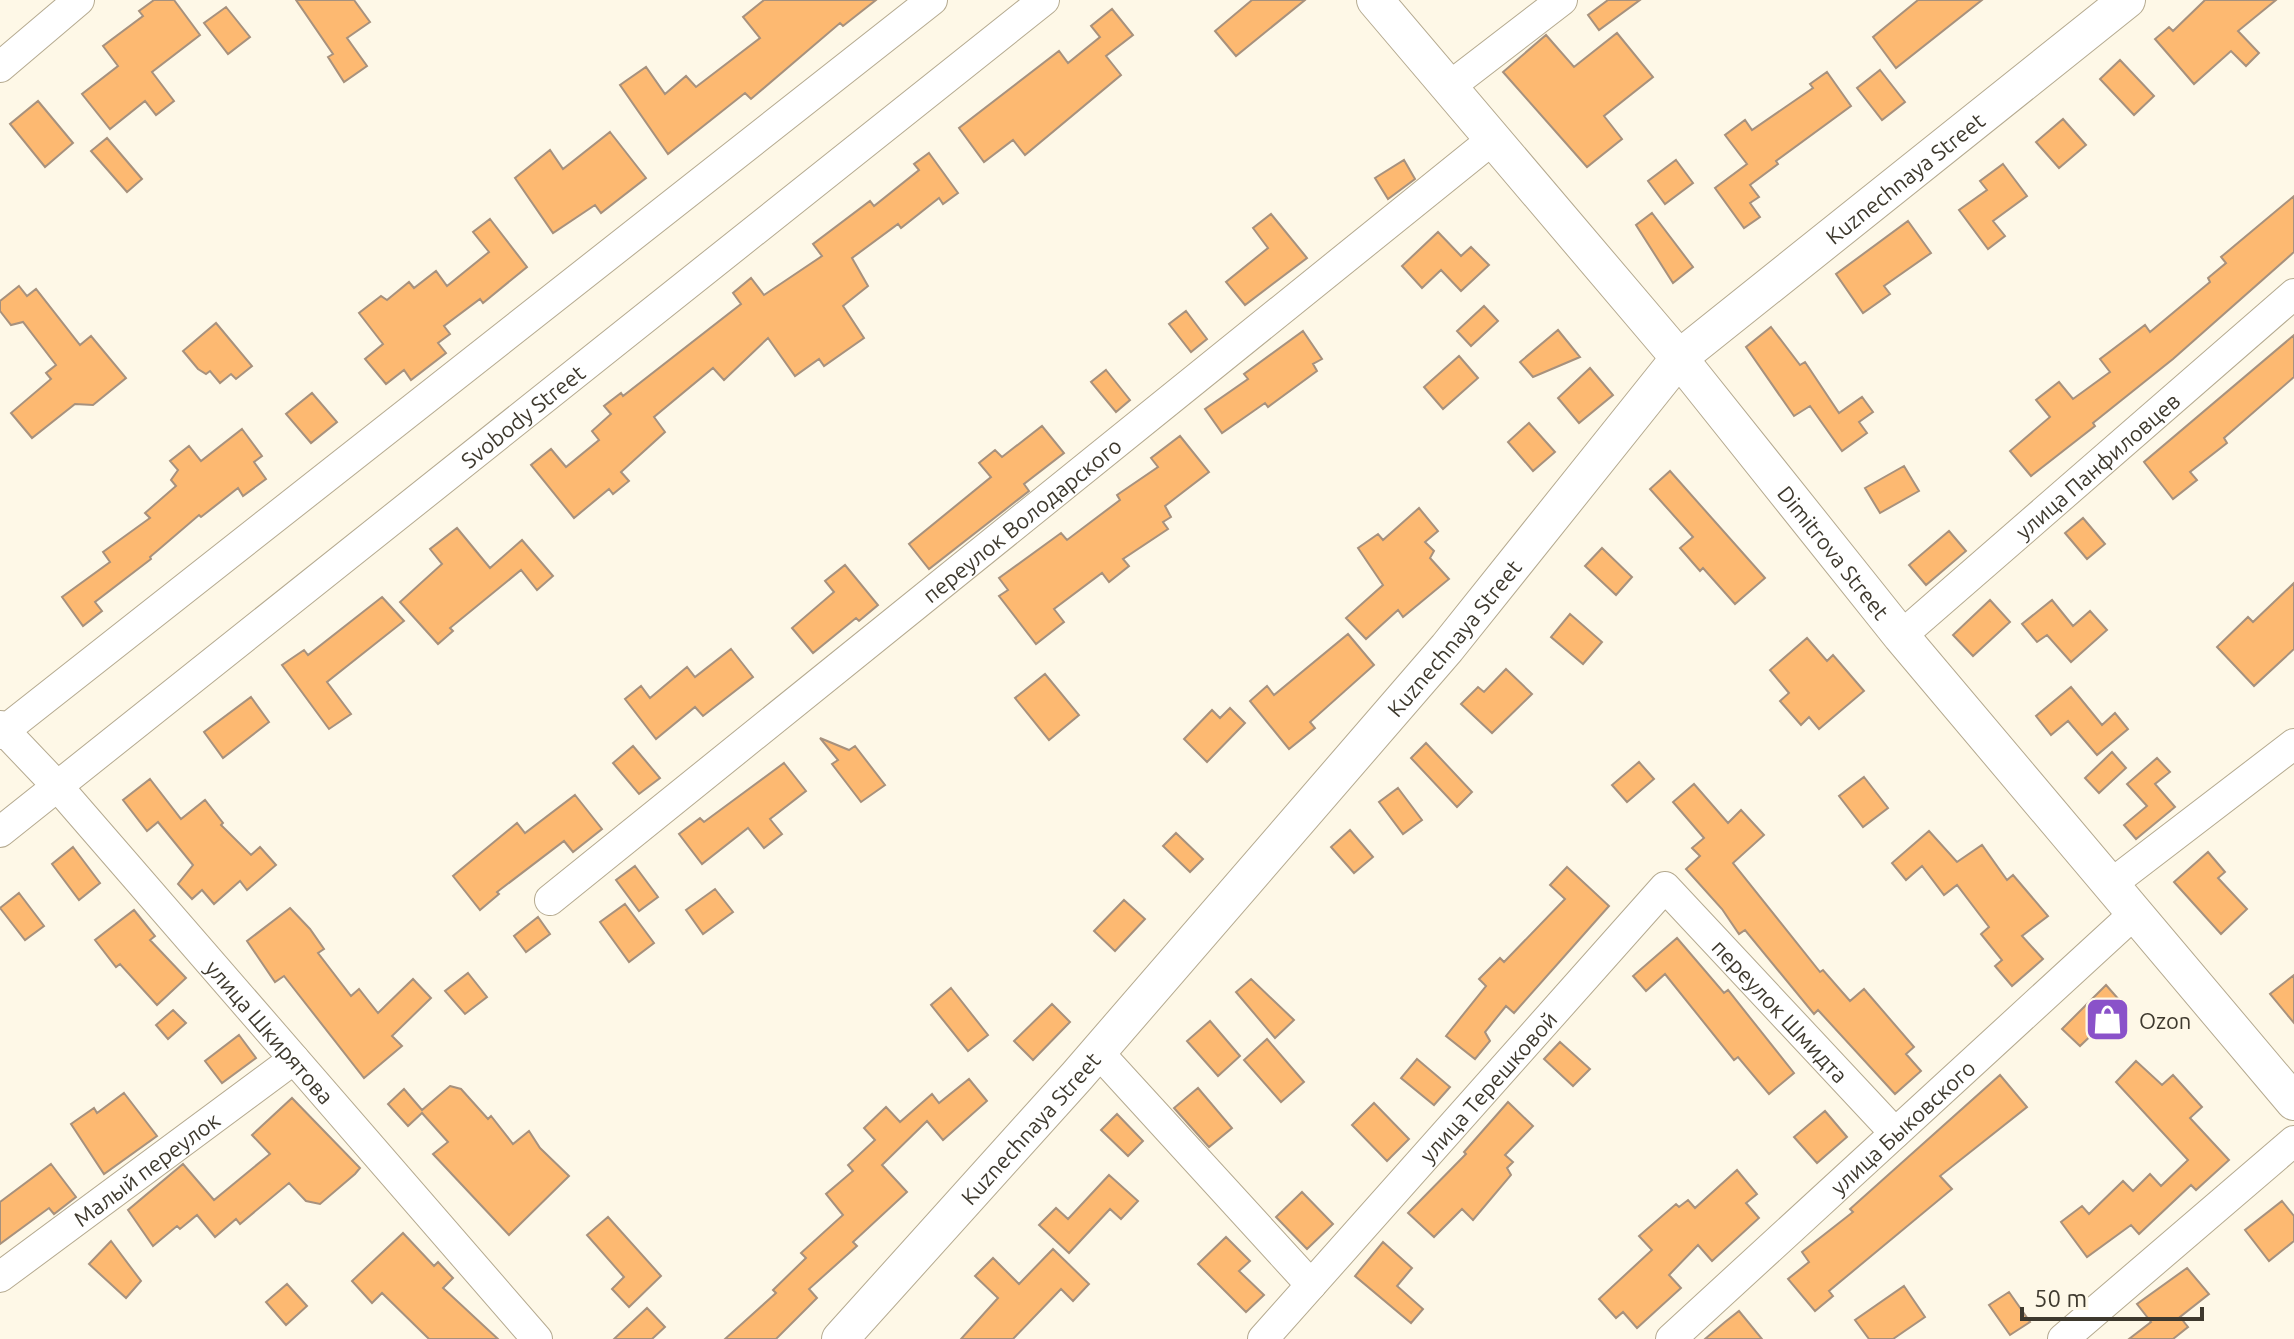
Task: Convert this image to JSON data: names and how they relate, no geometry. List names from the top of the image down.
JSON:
{
  "streets": {
    "main road": ["Kuznechnaya Street", "Dimitrova Street"],
    "street": [
      "Svobody Street",
      "улица Панфиловцев",
      "переулок Володарского",
      "переулок Шмидта",
      "улица Шкирятова",
      "улица Терешковой",
      "улица Быковского",
      "Малый переулок"
    ]
  },
  "crossings": [
    ["Kuznechnaya Street", "Dimitrova Street"],
    ["Svobody Street", "улица Шкирятова"],
    ["улица Панфиловцев", "Dimitrova Street"],
    ["переулок Володарского", "Dimitrova Street"],
    ["Dimitrova Street", "улица Быковского"],
    ["переулок Шмидта", "улица Терешковой"],
    ["переулок Шмидта", "улица Быковского"],
    ["улица Шкирятова", "Малый переулок"]
  ],
  "places": {
    "shop": ["Ozon"]
  },
  "scale_bar": "50 m"
}
